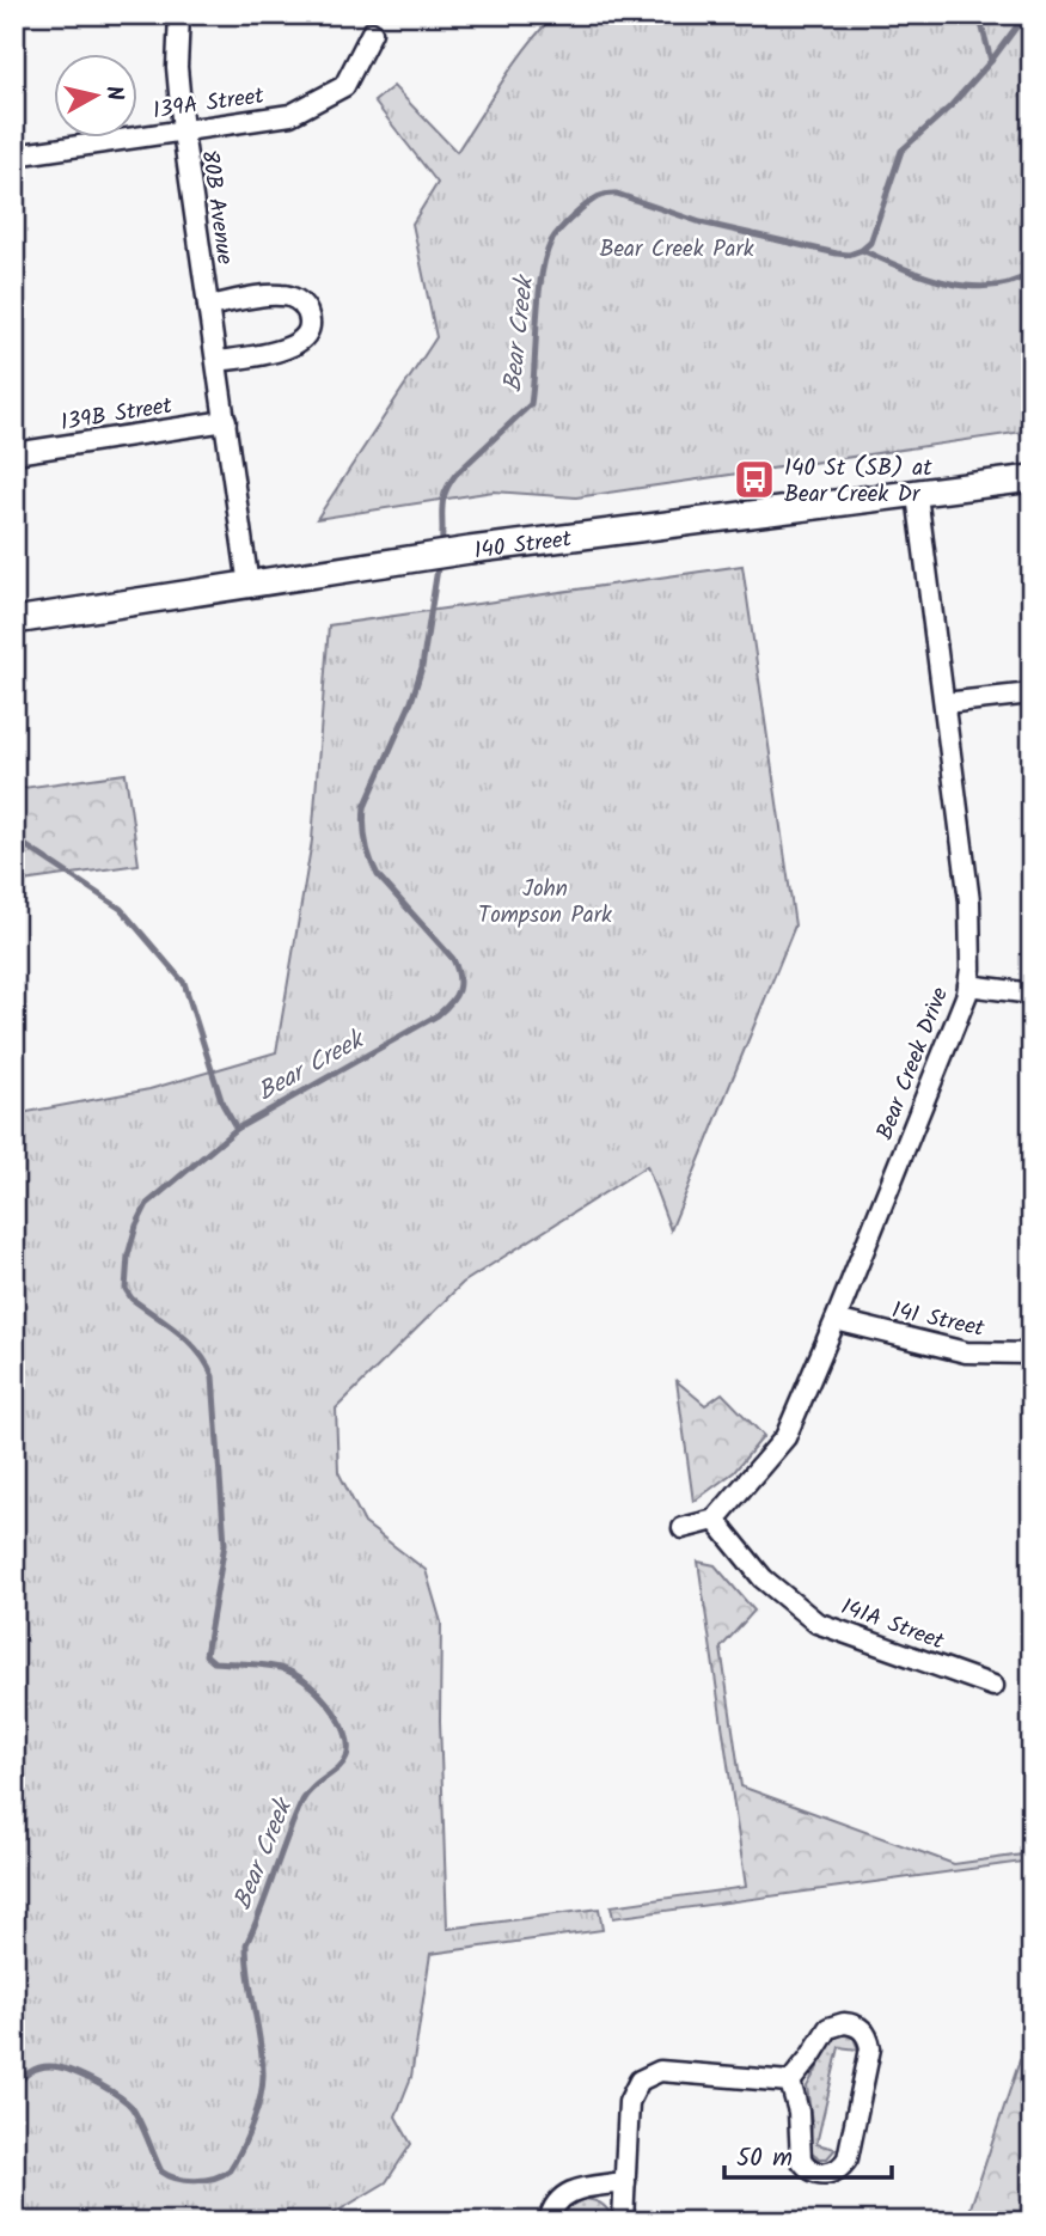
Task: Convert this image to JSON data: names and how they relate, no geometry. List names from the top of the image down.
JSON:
{
  "streets": {
    "main road": ["140 Street"],
    "street": [
      "139A Street",
      "80B Avenue",
      "139B Street",
      "Bear Creek Drive",
      "141 Street",
      "141A Street"
    ]
  },
  "crossings": [
    ["139A Street", "80B Avenue"],
    ["80B Avenue", "139B Street"],
    ["80B Avenue", "140 Street"],
    ["140 Street", "Bear Creek Drive"],
    ["Bear Creek Drive", "141 Street"],
    ["Bear Creek Drive", "141A Street"]
  ],
  "water": ["Bear Creek"],
  "parks": ["Bear Creek Park", "John Tompson Park"],
  "places": {
    "bus stop": ["140 St (SB) at Bear Creek Dr"]
  },
  "scale_bar": "50 m",
  "north": "right"
}
